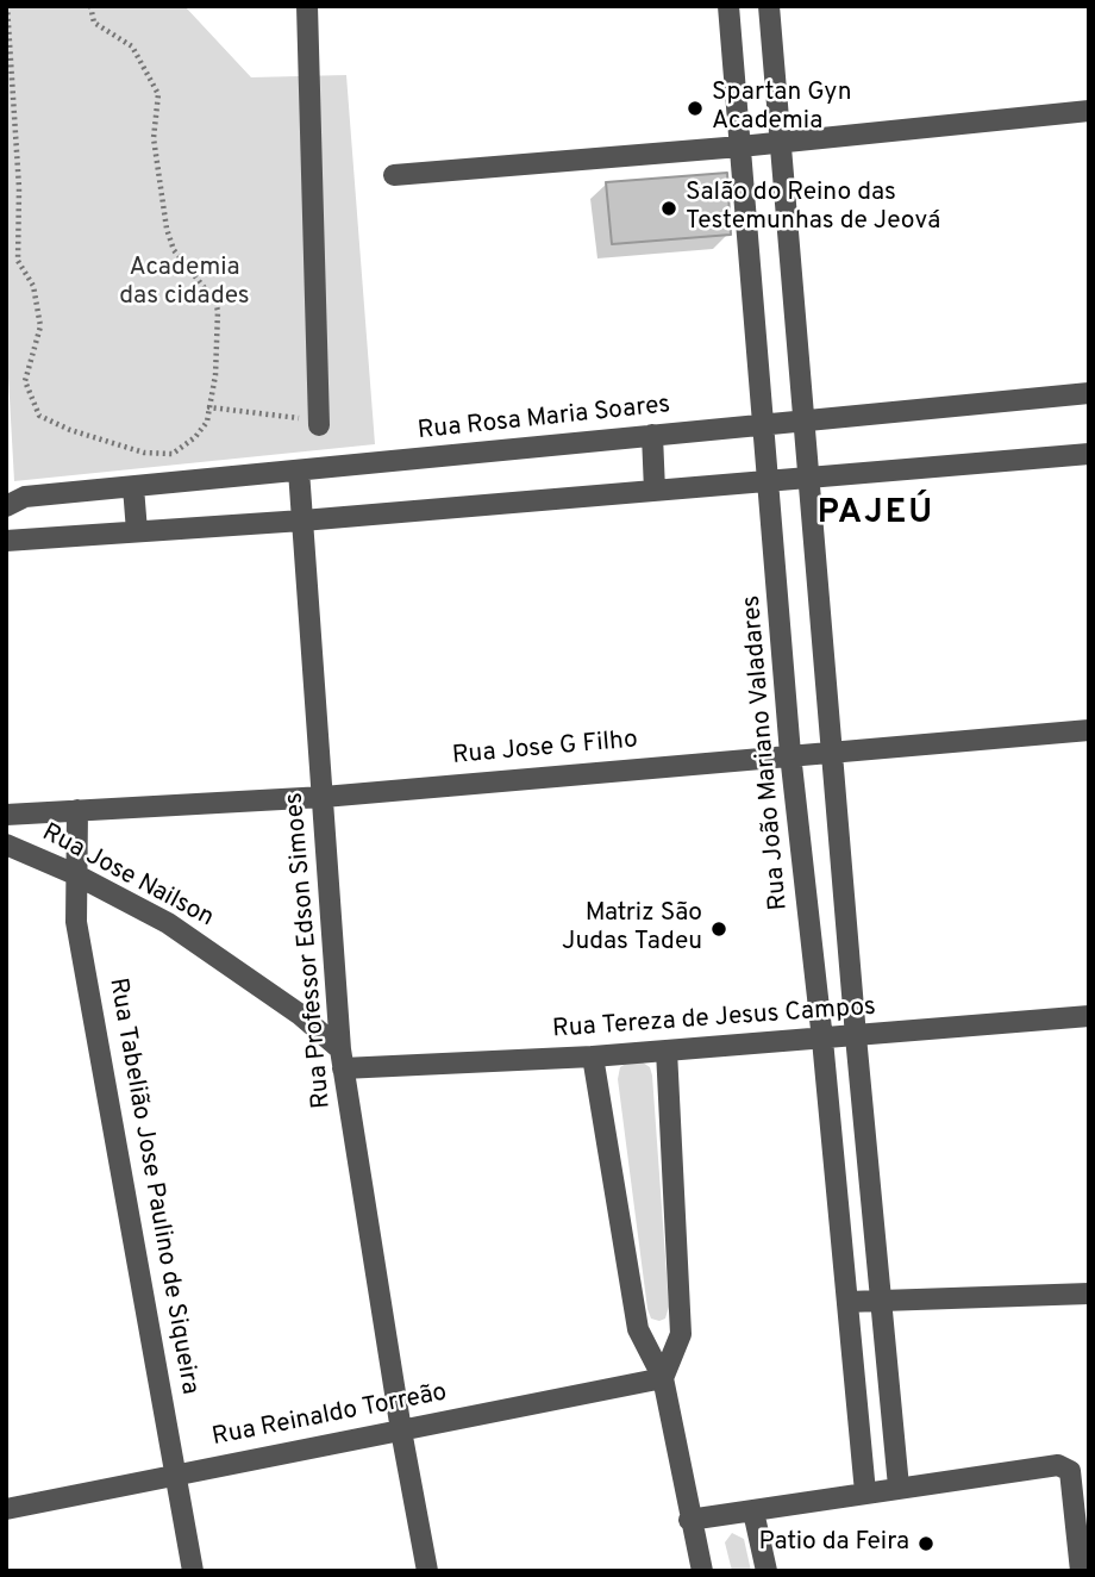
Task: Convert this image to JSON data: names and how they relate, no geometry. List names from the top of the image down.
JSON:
{
  "streets": {
    "street": [
      "Rua Rosa Maria Soares",
      "Rua Jose G Filho",
      "Rua João Mariano Valadares",
      "Rua Jose Nailson",
      "Rua Professor Edson Simoes",
      "Rua Tereza de Jesus Campos",
      "Rua Tabelião Jose Paulino de Siqueira",
      "Rua Reinaldo Torreão"
    ]
  },
  "crossings": [
    ["Rua Rosa Maria Soares", "Rua João Mariano Valadares"],
    ["Rua Rosa Maria Soares", "Rua Professor Edson Simoes"],
    ["Rua Jose G Filho", "Rua João Mariano Valadares"],
    ["Rua Jose G Filho", "Rua Professor Edson Simoes"],
    ["Rua Jose G Filho", "Rua Tabelião Jose Paulino de Siqueira"],
    ["Rua João Mariano Valadares", "Rua Tereza de Jesus Campos"],
    ["Rua Jose Nailson", "Rua Professor Edson Simoes"],
    ["Rua Jose Nailson", "Rua Tereza de Jesus Campos"],
    ["Rua Jose Nailson", "Rua Tabelião Jose Paulino de Siqueira"],
    ["Rua Professor Edson Simoes", "Rua Tereza de Jesus Campos"],
    ["Rua Professor Edson Simoes", "Rua Reinaldo Torreão"],
    ["Rua Tabelião Jose Paulino de Siqueira", "Rua Reinaldo Torreão"]
  ],
  "districts": ["PAJEÚ"],
  "parks": ["Academia das cidades"],
  "places": [
    "Spartan Gyn Academia",
    "Salão do Reino das Testemunhas de Jeová",
    "Matriz São Judas Tadeu",
    "Patio da Feira"
  ]
}
